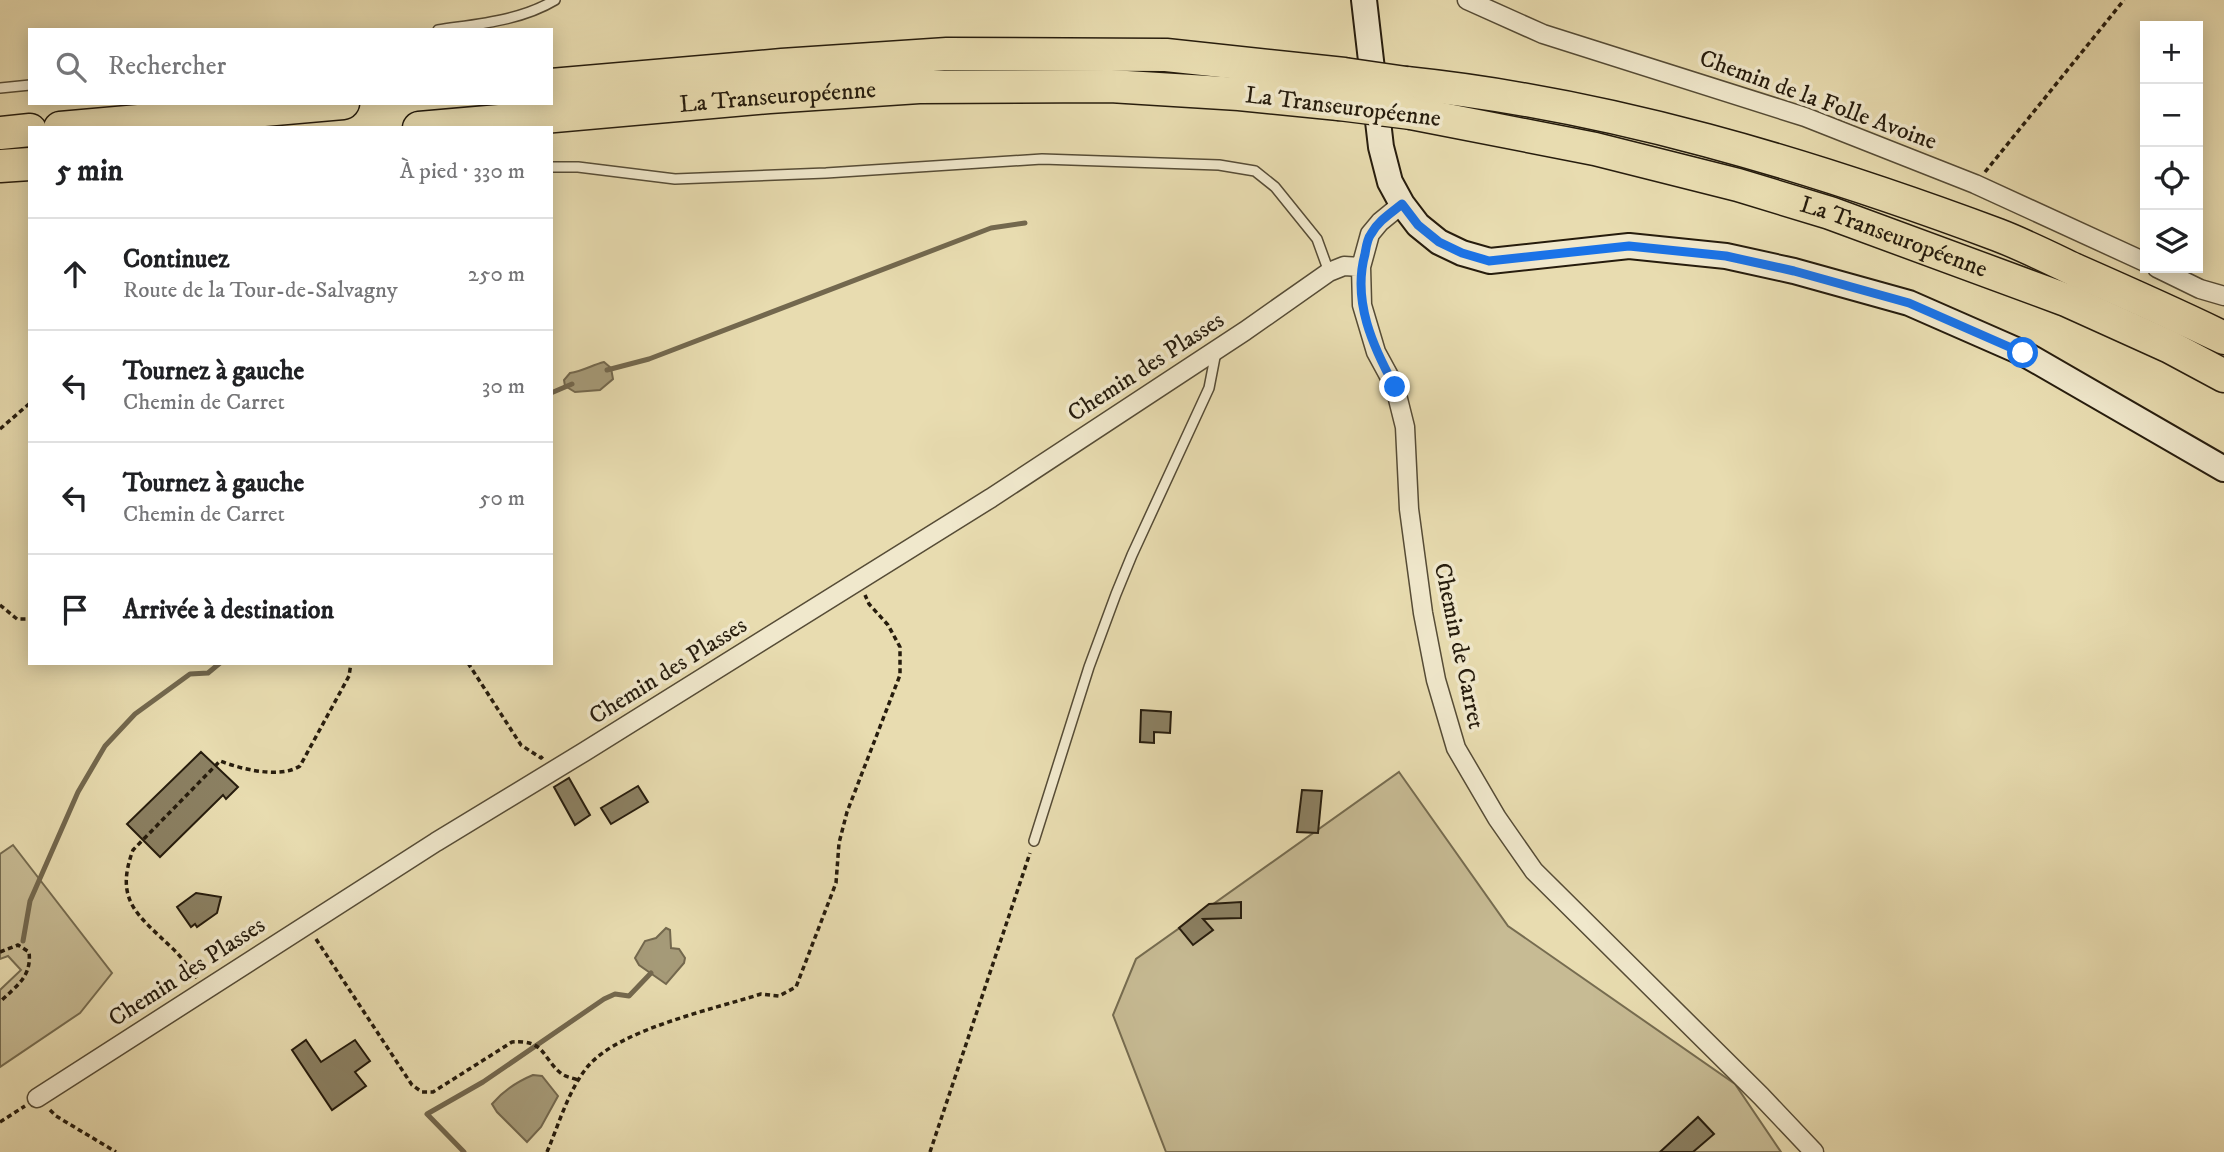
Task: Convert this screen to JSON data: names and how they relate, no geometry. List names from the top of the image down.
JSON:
{
  "streets": {
    "highway": ["La Transeuropéenne"],
    "street": ["Chemin de la Folle Avoine", "Chemin des Plasses", "Chemin de Carret"]
  },
  "crossings": [
    ["Chemin des Plasses", "Chemin de Carret"]
  ],
  "page": {
    "map_buttons": ["+", "−"],
    "search": "Rechercher",
    "heading": ["5 min", "À pied · 330 m"],
    "list": [
      ["Continuez", "Route de la Tour-de-Salvagny", "250 m"],
      ["Tournez à gauche", "Chemin de Carret", "30 m"],
      ["Tournez à gauche", "Chemin de Carret", "50 m"],
      "Arrivée à destination"
    ]
  }
}
